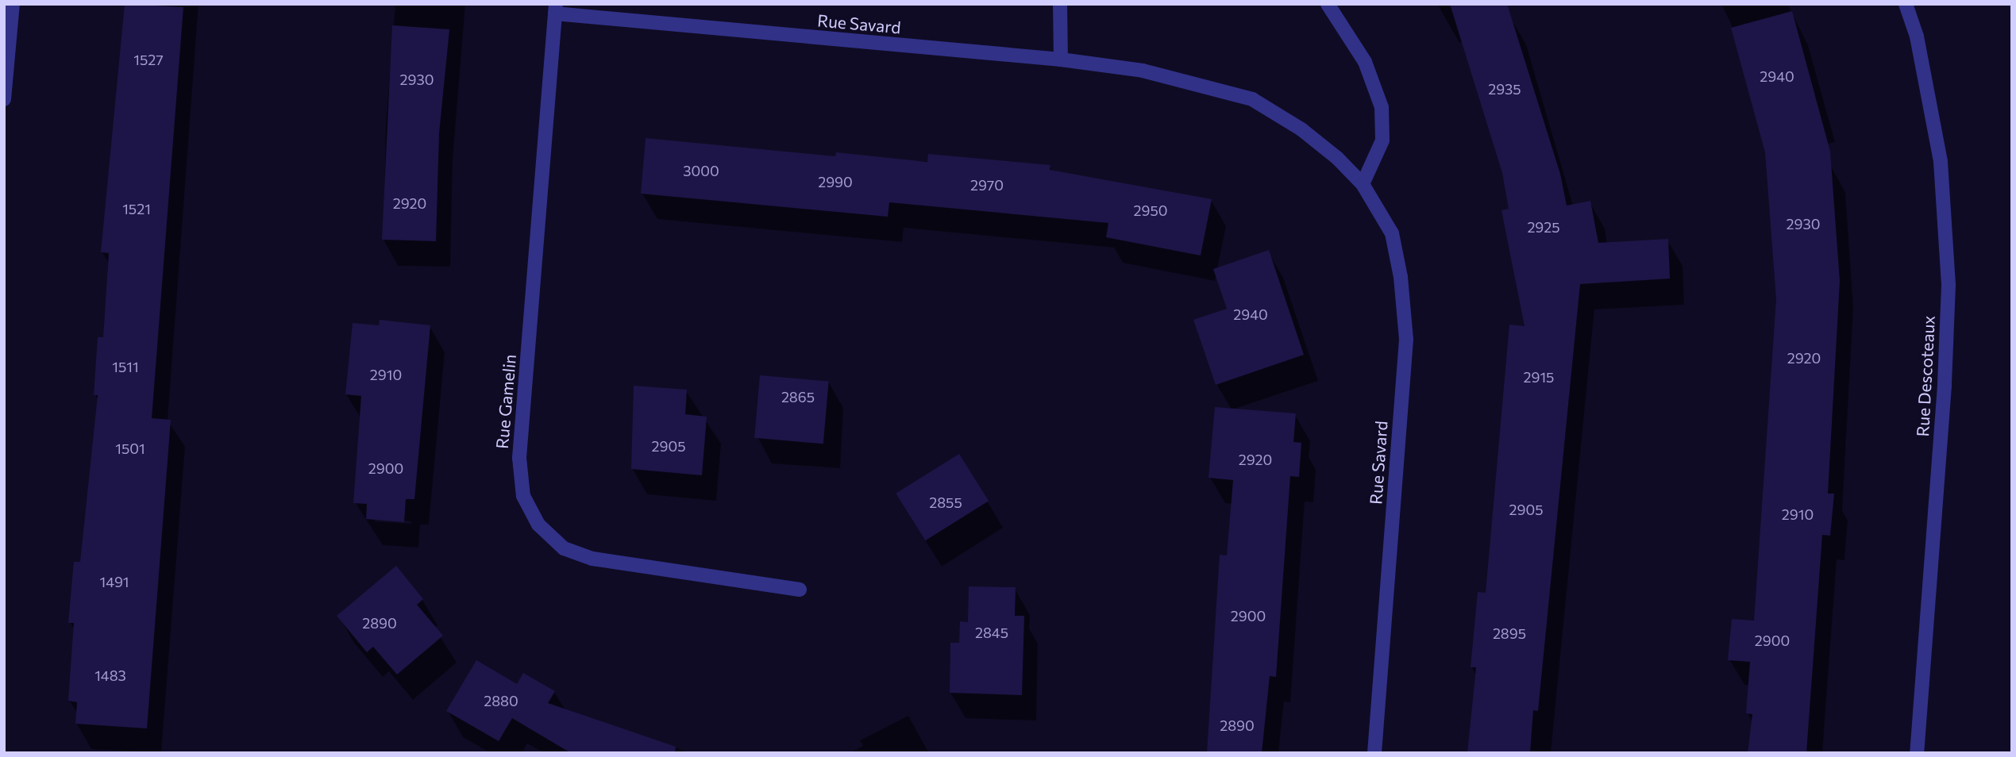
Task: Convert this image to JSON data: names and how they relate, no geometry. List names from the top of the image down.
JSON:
{
  "streets": {
    "street": ["Rue Savard", "Rue Descoteaux", "Rue Gamelin"]
  },
  "crossings": [
    ["Rue Savard", "Rue Gamelin"]
  ],
  "house_numbers": [
    "1527",
    "2940",
    "2930",
    "2935",
    "3000",
    "2990",
    "2970",
    "2920",
    "1521",
    "2950",
    "2930",
    "2925",
    "2940",
    "2920",
    "1511",
    "2910",
    "2915",
    "2865",
    "2905",
    "1501",
    "2920",
    "2900",
    "2855",
    "2905",
    "2910",
    "1491",
    "2900",
    "2890",
    "2845",
    "2895",
    "2900",
    "1483",
    "2880",
    "2890"
  ]
}
